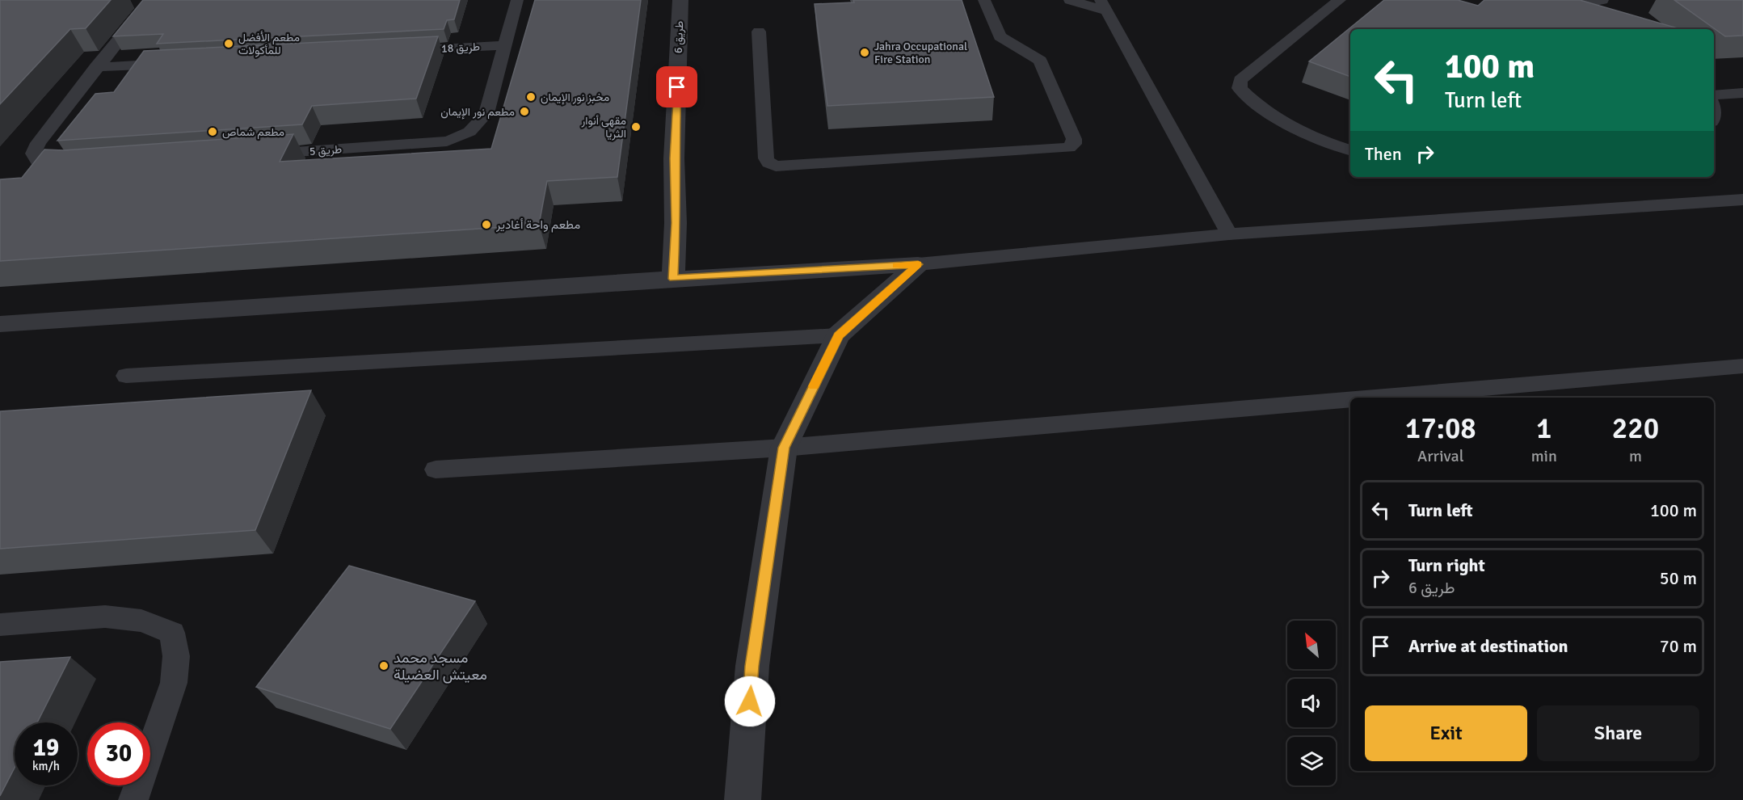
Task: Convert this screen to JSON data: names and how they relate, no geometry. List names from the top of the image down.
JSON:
{
  "streets": {
    "street": ["طريق 6"],
    "lane": ["طريق 18", "طريق 5"]
  },
  "crossings": [
    ["طريق 18", "طريق 5"]
  ],
  "places": [
    "مطعم الأفضل للمأكولات",
    "Jahra Occupational Fire Station",
    "مخبز نور الإيمان",
    "مطعم نور الإيمان",
    "مقهى أنوار الثريا",
    "مطعم شماص",
    "مطعم واحة أغادير",
    "مسجد محمد معيتش العضيلة"
  ],
  "north": "top left",
  "page": {
    "turn": ["100 m", "Turn left"],
    "then": "Then",
    "eta": [
      "17:08",
      "Arrival",
      "1",
      "min",
      "220",
      "m"
    ],
    "list": [
      {
        "name": "Turn left",
        "value": "100 m"
      },
      {
        "name": "Turn right",
        "note": "طريق 6",
        "value": "50 m"
      },
      {
        "name": "Arrive at destination",
        "value": "70 m"
      }
    ],
    "buttons": ["Exit", "Share"],
    "speed": "19 km/h",
    "limit": "30"
  }
}
